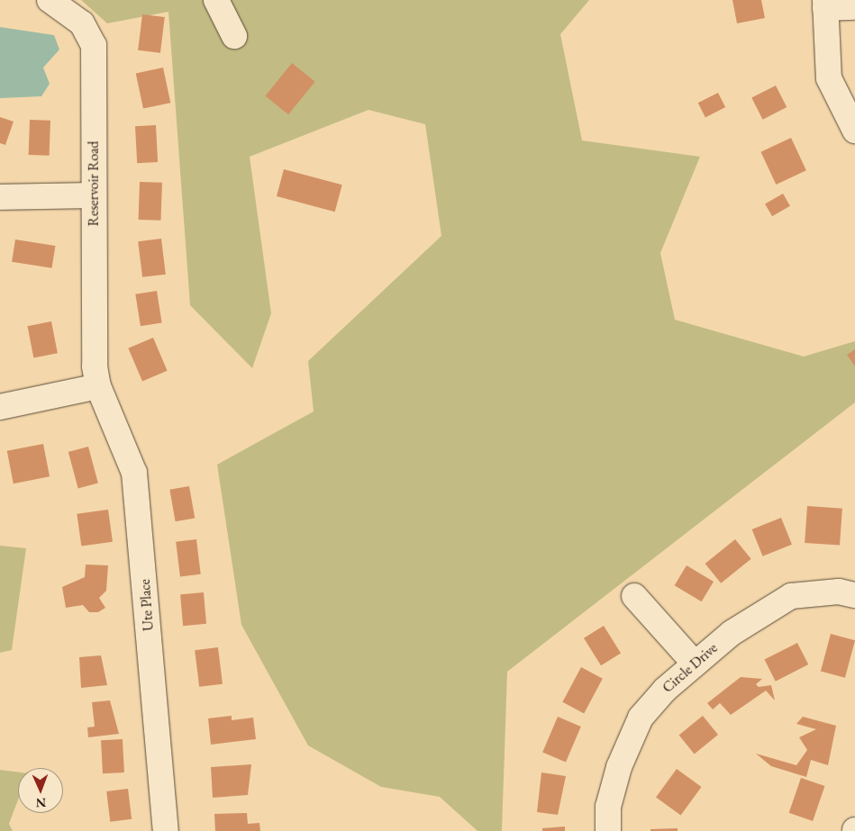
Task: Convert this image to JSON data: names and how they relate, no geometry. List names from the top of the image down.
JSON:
{
  "streets": {
    "street": ["Reservoir Road", "Ute Place", "Circle Drive"]
  },
  "crossings": [
    ["Reservoir Road", "Ute Place"]
  ],
  "north": "bottom"
}
